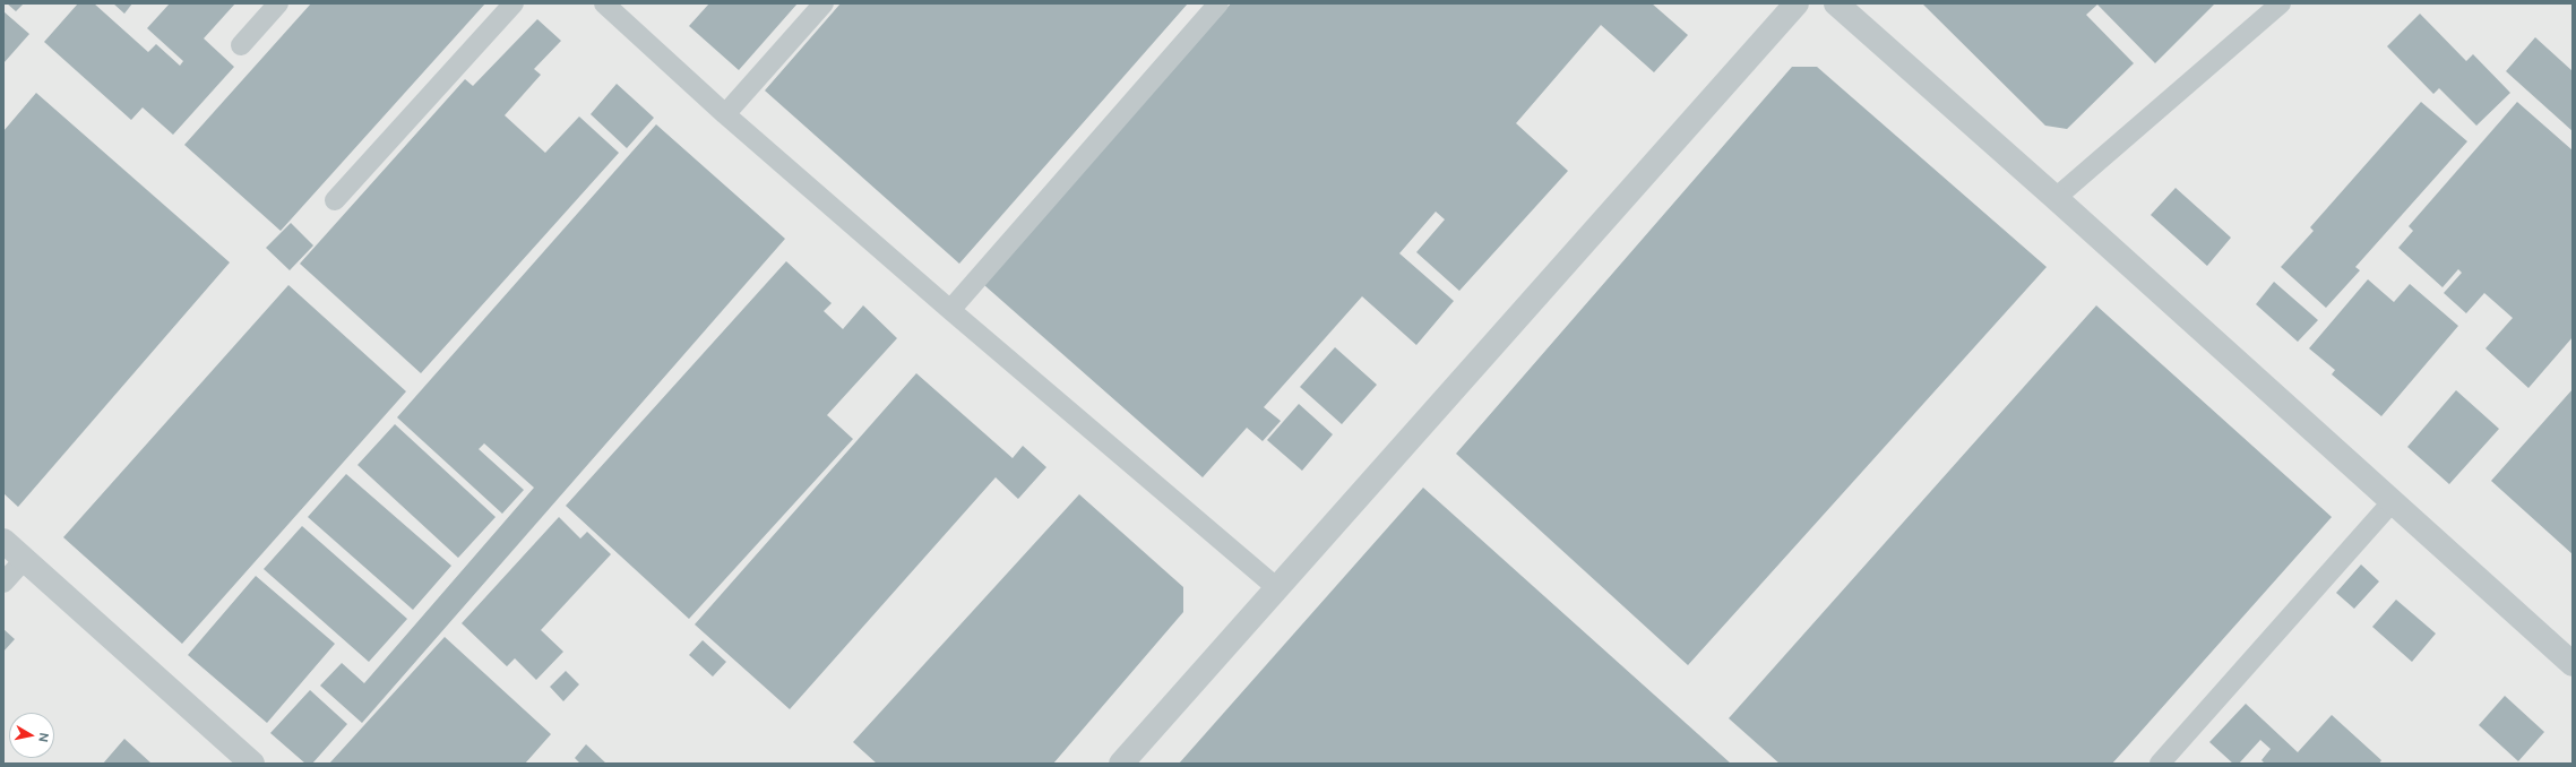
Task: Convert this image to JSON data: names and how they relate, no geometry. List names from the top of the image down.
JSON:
{
  "north": "right"
}
